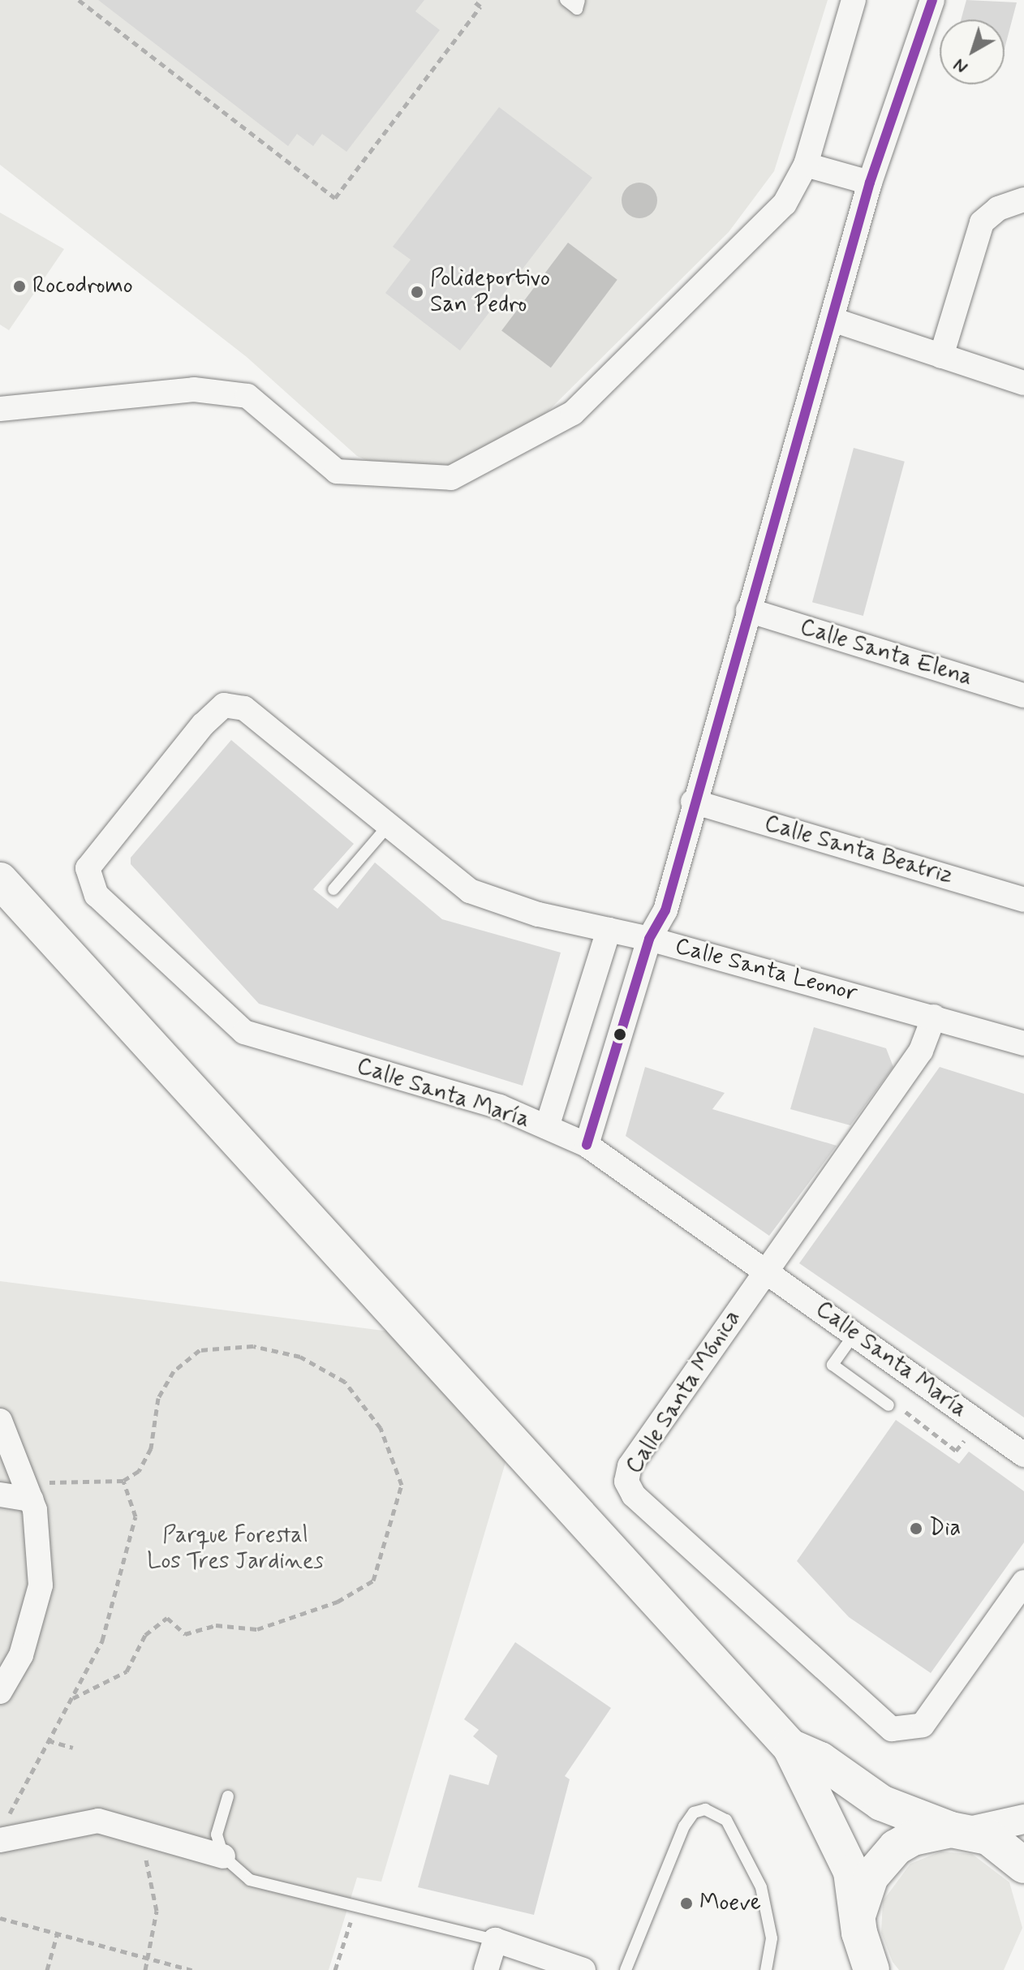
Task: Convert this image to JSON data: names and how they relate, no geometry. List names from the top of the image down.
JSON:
{
  "streets": {
    "street": [
      "Calle Santa Elena",
      "Calle Santa Beatriz",
      "Calle Santa Leonor",
      "Calle Santa María",
      "Calle Santa Mónica"
    ]
  },
  "crossings": [
    ["Calle Santa Leonor", "Calle Santa María"],
    ["Calle Santa Leonor", "Calle Santa Mónica"],
    ["Calle Santa María", "Calle Santa Mónica"]
  ],
  "parks": ["Parque Forestal Los Tres Jardines"],
  "places": [
    "Rocodromo",
    "Polideportivo San Pedro",
    "Dia",
    "Moeve"
  ],
  "north": "bottom left"
}
